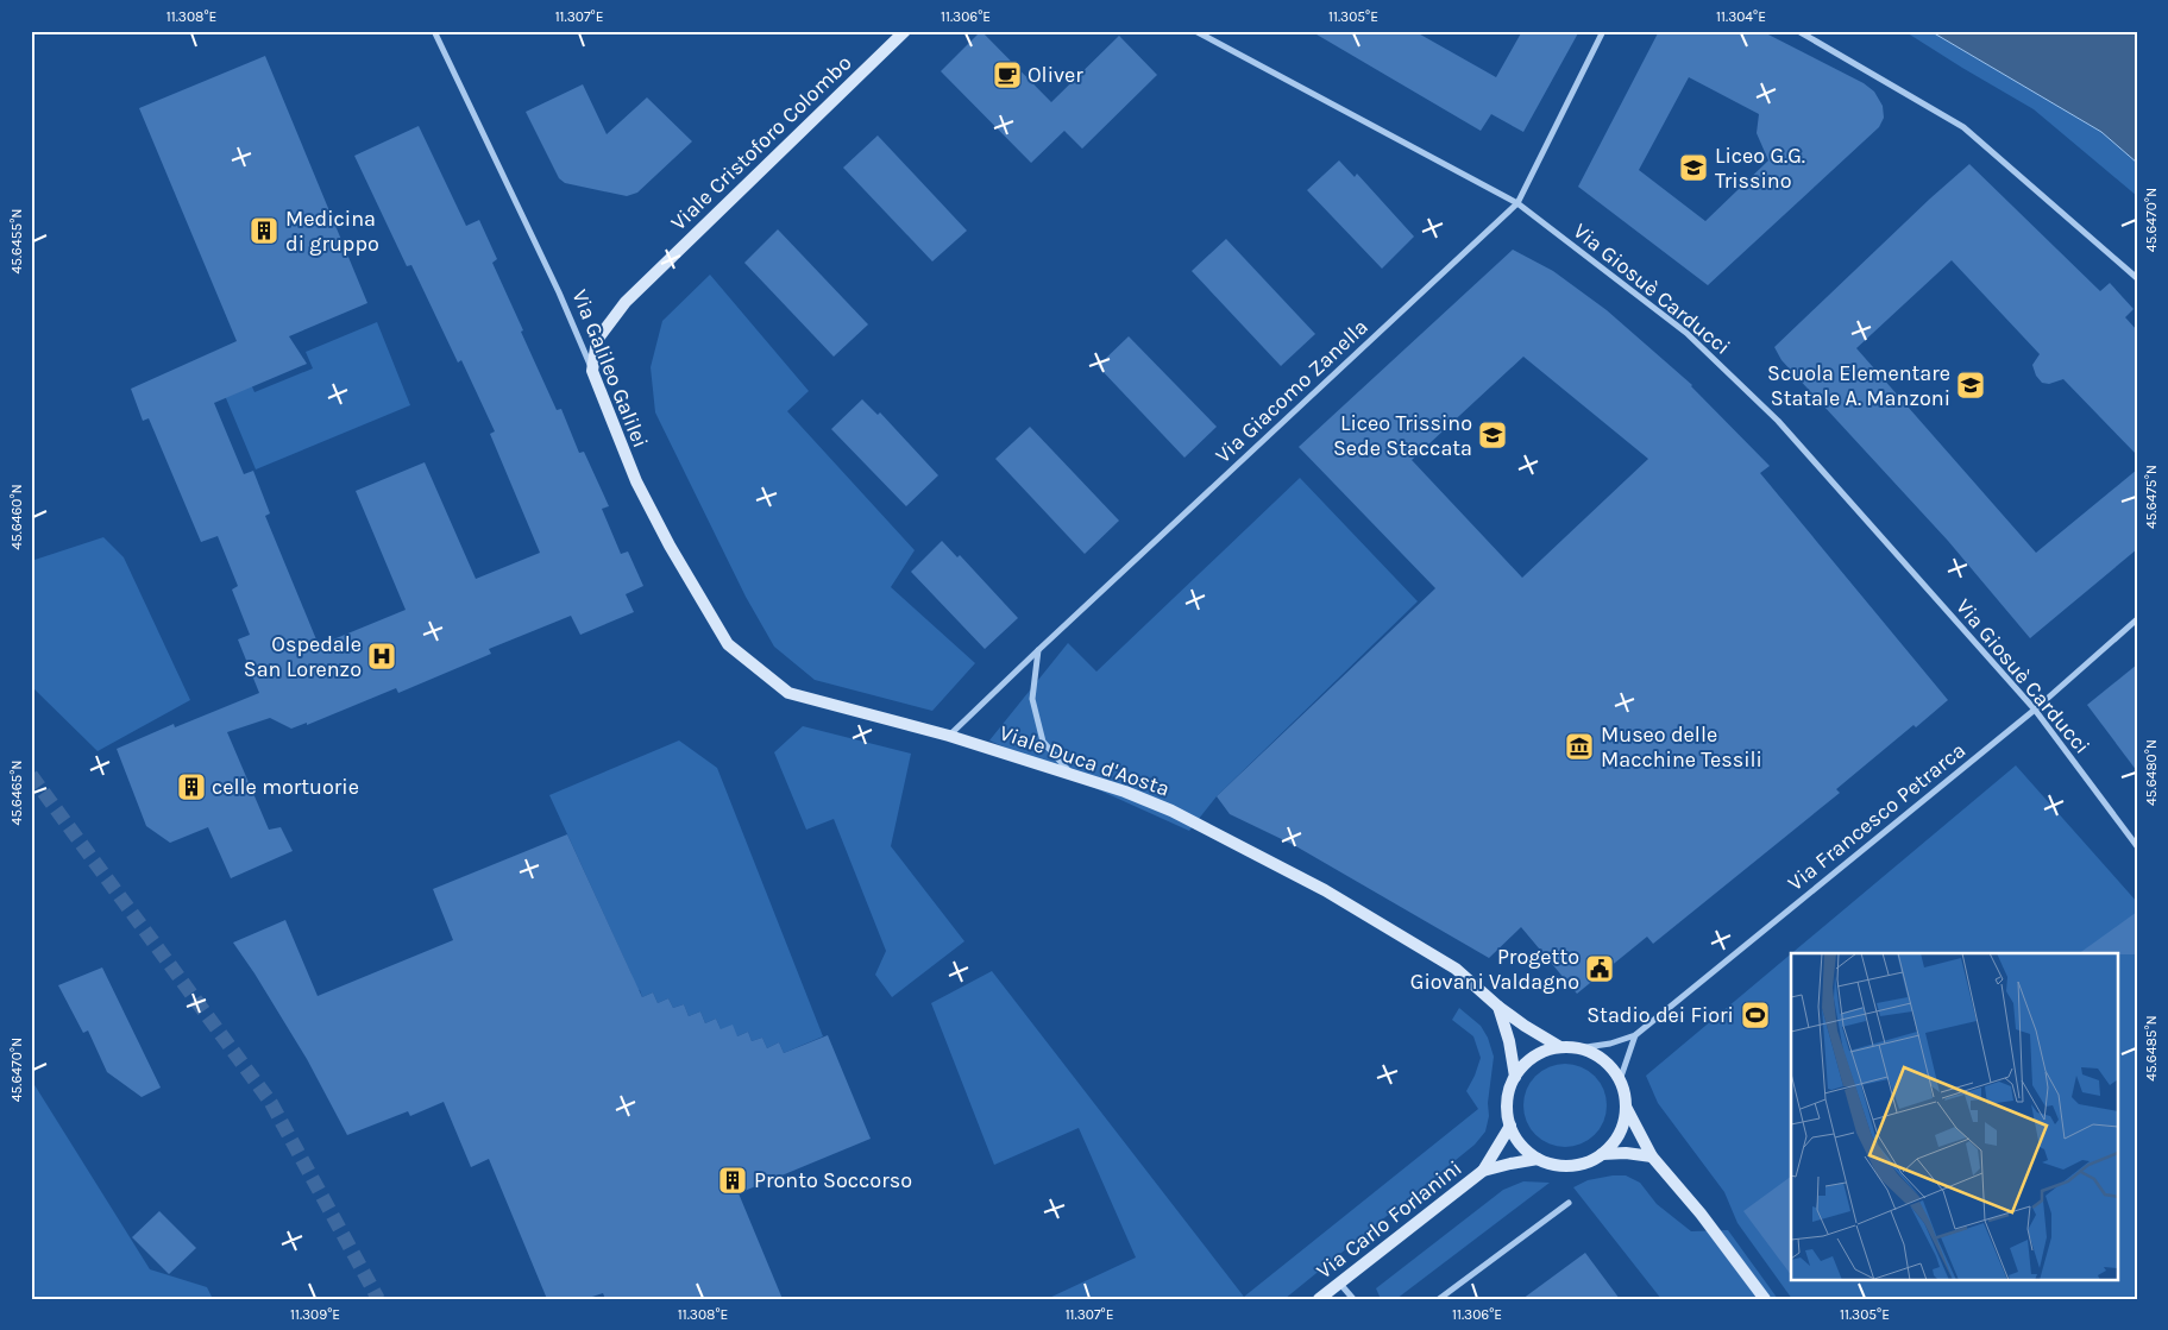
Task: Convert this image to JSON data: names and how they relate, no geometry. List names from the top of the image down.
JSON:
{
  "streets": {
    "street": [
      "Viale Cristoforo Colombo",
      "Via Giosuè Carducci",
      "Via Galileo Galilei",
      "Via Giacomo Zanella",
      "Viale Duca d'Aosta",
      "Via Francesco Petrarca",
      "Via Carlo Forlanini"
    ]
  },
  "crossings": [
    ["Viale Cristoforo Colombo", "Via Galileo Galilei"],
    ["Via Giosuè Carducci", "Via Giacomo Zanella"],
    ["Via Giosuè Carducci", "Via Francesco Petrarca"],
    ["Via Galileo Galilei", "Viale Duca d'Aosta"],
    ["Via Giacomo Zanella", "Viale Duca d'Aosta"]
  ],
  "places": {
    "cafe": ["Oliver"],
    "school or university": ["Liceo G.G. Trissino", "Scuola Elementare Statale A. Manzoni", "Liceo Trissino Sede Staccata"],
    "building": ["Medicina di gruppo", "celle mortuorie", "Pronto Soccorso"],
    "hospital": ["Ospedale San Lorenzo"],
    "museum": ["Museo delle Macchine Tessili"],
    "public building": ["Progetto Giovani Valdagno"],
    "sports": ["Stadio dei Fiori"]
  },
  "coordinates": [
    "11.308°E",
    "11.307°E",
    "11.306°E",
    "11.305°E",
    "11.304°E",
    "45.6470°N",
    "45.6455°N",
    "45.6475°N",
    "45.6460°N",
    "45.6480°N",
    "45.6465°N",
    "45.6485°N",
    "11.309°E"
  ]
}
